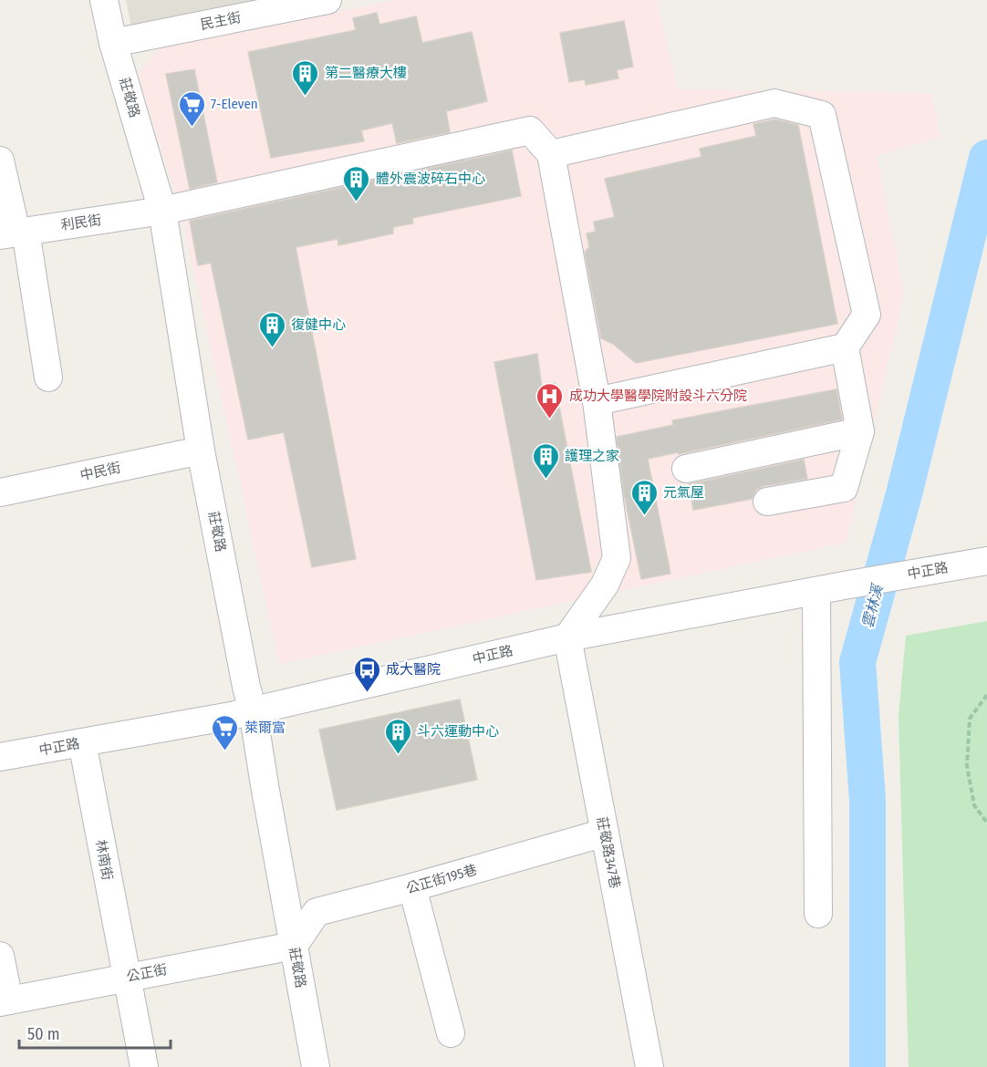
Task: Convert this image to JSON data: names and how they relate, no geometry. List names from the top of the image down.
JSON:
{
  "streets": {
    "street": [
      "民主街",
      "莊敬路",
      "利民街",
      "中民街",
      "中正路",
      "莊敬路347巷",
      "林南街",
      "公正街195巷",
      "公正街"
    ]
  },
  "crossings": [
    ["民主街", "莊敬路"],
    ["莊敬路", "利民街"],
    ["莊敬路", "中民街"],
    ["莊敬路", "中正路"],
    ["莊敬路", "公正街195巷"],
    ["莊敬路", "公正街"],
    ["中正路", "莊敬路347巷"],
    ["中正路", "林南街"],
    ["莊敬路347巷", "公正街195巷"],
    ["林南街", "公正街"],
    ["公正街195巷", "公正街"]
  ],
  "water": ["雲林溪"],
  "places": {
    "building": [
      "第二醫療大樓",
      "體外震波碎石中心",
      "復健中心",
      "護理之家",
      "元氣屋",
      "斗六運動中心"
    ],
    "supermarket": ["7-Eleven", "萊爾富"],
    "hospital": ["成功大學醫學院附設斗六分院"],
    "bus stop": ["成大醫院"]
  },
  "scale_bar": "50 m"
}
